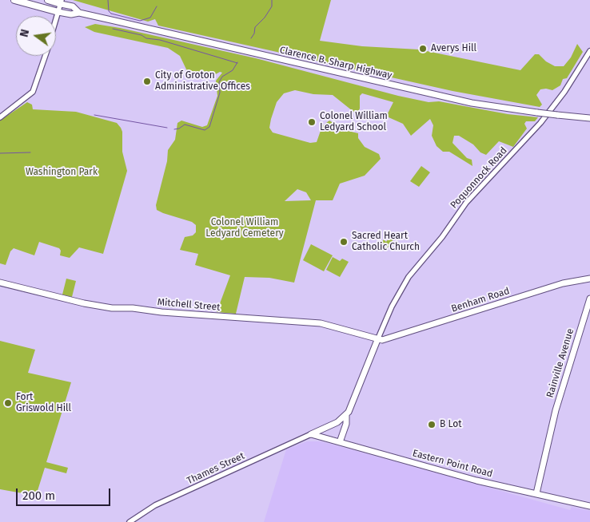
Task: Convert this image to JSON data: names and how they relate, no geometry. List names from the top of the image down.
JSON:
{
  "streets": {
    "main road": [
      "Clarence B. Sharp Highway",
      "Poquonnock Road",
      "Benham Road",
      "Mitchell Street",
      "Rainville Avenue",
      "Eastern Point Road"
    ],
    "street": ["Thames Street"]
  },
  "crossings": [
    ["Poquonnock Road", "Benham Road"],
    ["Poquonnock Road", "Mitchell Street"],
    ["Poquonnock Road", "Eastern Point Road"],
    ["Benham Road", "Mitchell Street"],
    ["Rainville Avenue", "Eastern Point Road"],
    ["Eastern Point Road", "Thames Street"]
  ],
  "parks": ["Washington Park", "Colonel William Ledyard Cemetery"],
  "places": [
    "Averys Hill",
    "City of Groton Administrative Offices",
    "Colonel William Ledyard School",
    "Sacred Heart Catholic Church",
    "Fort Griswold Hill",
    "B Lot"
  ],
  "scale_bar": "200 m",
  "north": "left"
}
